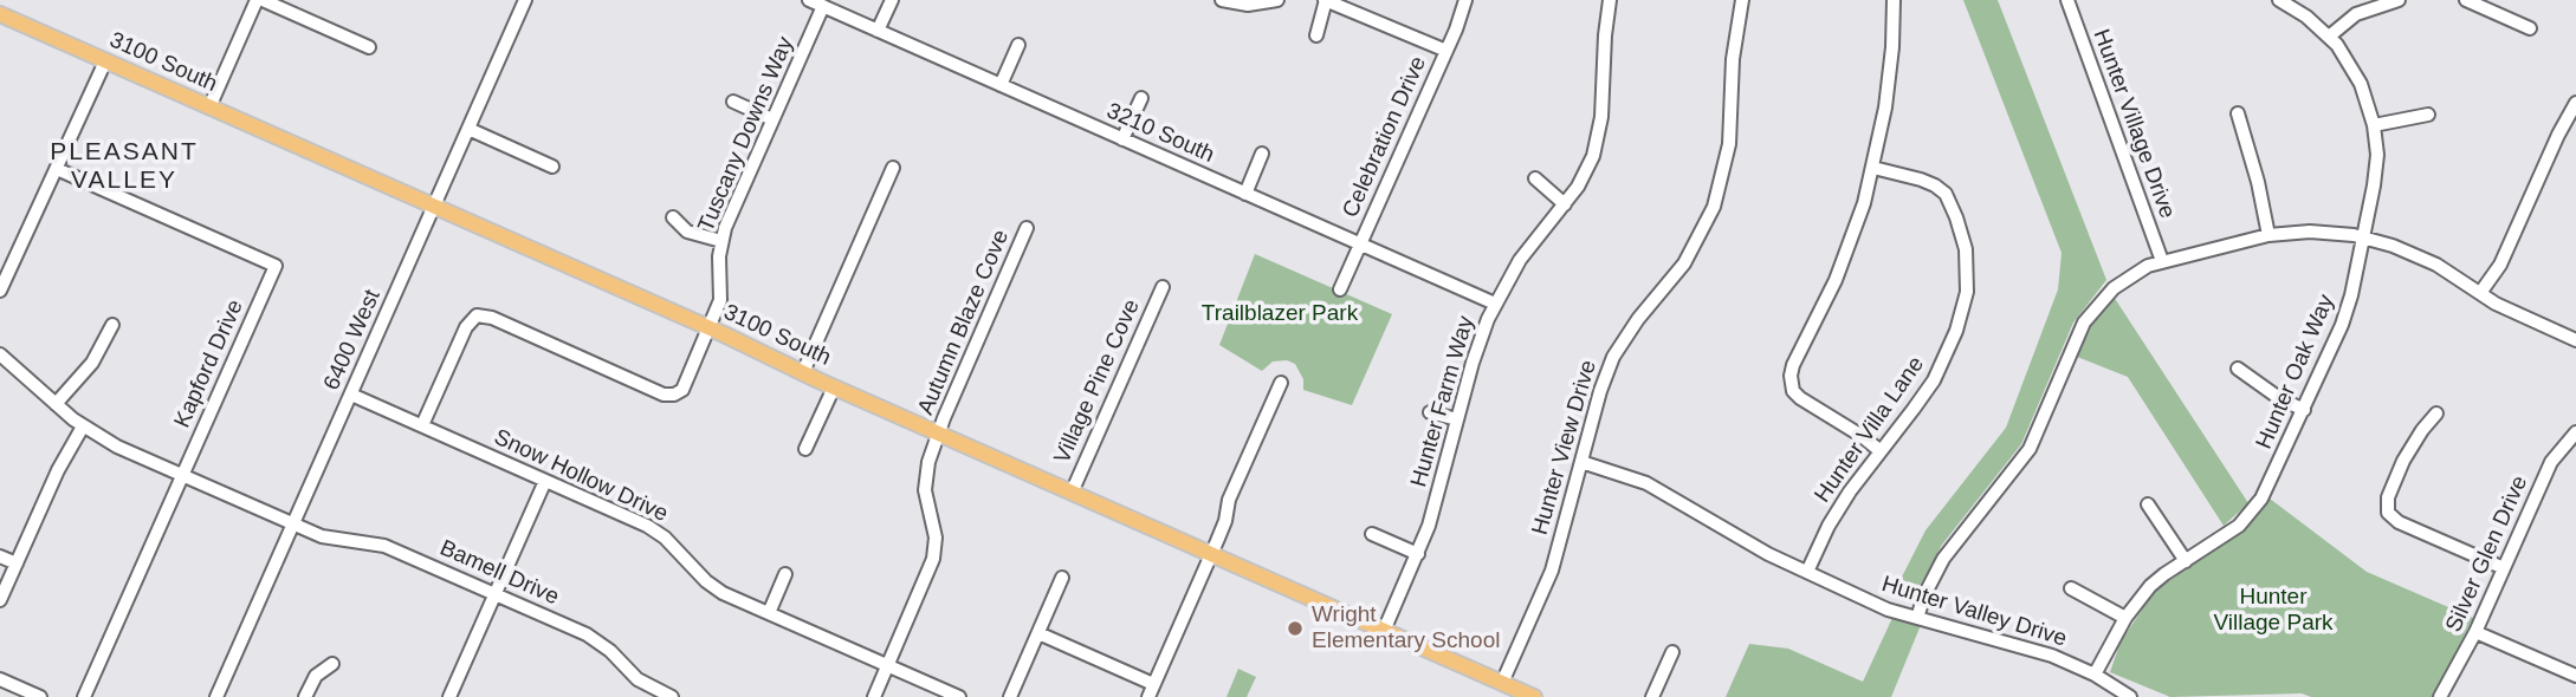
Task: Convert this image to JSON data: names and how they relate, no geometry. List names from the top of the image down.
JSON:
{
  "streets": {
    "main road": ["3100 South"],
    "street": [
      "Hunter Village Drive",
      "3210 South",
      "Tuscany Downs Way",
      "Celebration Drive",
      "Autumn Blaze Cove",
      "6400 West",
      "Kapford Drive",
      "Hunter Oak Way",
      "Village Pine Cove",
      "Hunter Farm Way",
      "Hunter Villa Lane",
      "Hunter View Drive",
      "Snow Hollow Drive",
      "Silver Glen Drive",
      "Bamell Drive",
      "Hunter Valley Drive"
    ]
  },
  "crossings": [
    ["3100 South", "Tuscany Downs Way"],
    ["3100 South", "Autumn Blaze Cove"],
    ["3100 South", "6400 West"],
    ["3100 South", "Village Pine Cove"],
    ["3100 South", "Hunter Farm Way"],
    ["3100 South", "Hunter View Drive"],
    ["3210 South", "Tuscany Downs Way"],
    ["3210 South", "Celebration Drive"],
    ["3210 South", "Hunter Farm Way"],
    ["Tuscany Downs Way", "Snow Hollow Drive"],
    ["Autumn Blaze Cove", "Snow Hollow Drive"],
    ["6400 West", "Snow Hollow Drive"],
    ["6400 West", "Bamell Drive"],
    ["Kapford Drive", "Bamell Drive"],
    ["Hunter Oak Way", "Hunter Valley Drive"],
    ["Hunter Villa Lane", "Hunter Valley Drive"],
    ["Hunter View Drive", "Hunter Valley Drive"]
  ],
  "districts": ["PLEASANT VALLEY"],
  "parks": ["Trailblazer Park", "Hunter Village Park"],
  "places": ["Wright Elementary School"]
}
